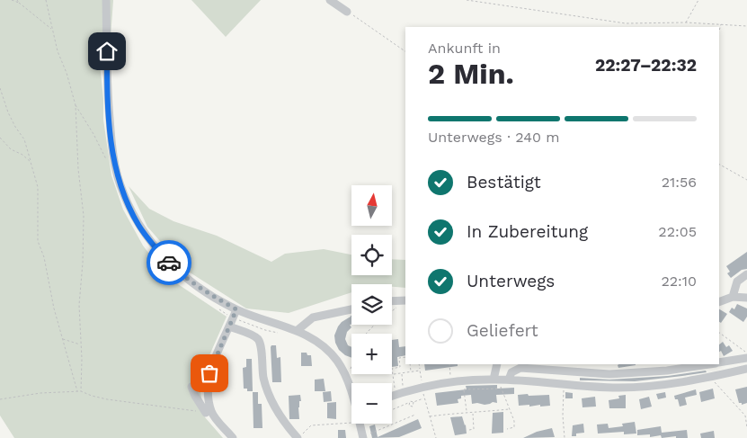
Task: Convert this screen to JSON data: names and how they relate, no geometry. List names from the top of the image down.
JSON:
{
  "north": "top",
  "page": {
    "heading": ["2 Min.", "Ankunft in", "22:27–22:32"],
    "bar": "Unterwegs · 240 m",
    "list": [
      ["Bestätigt", "21:56"],
      ["In Zubereitung", "22:05"],
      ["Unterwegs", "22:10"],
      "Geliefert"
    ],
    "map_buttons": ["+", "−"]
  }
}
